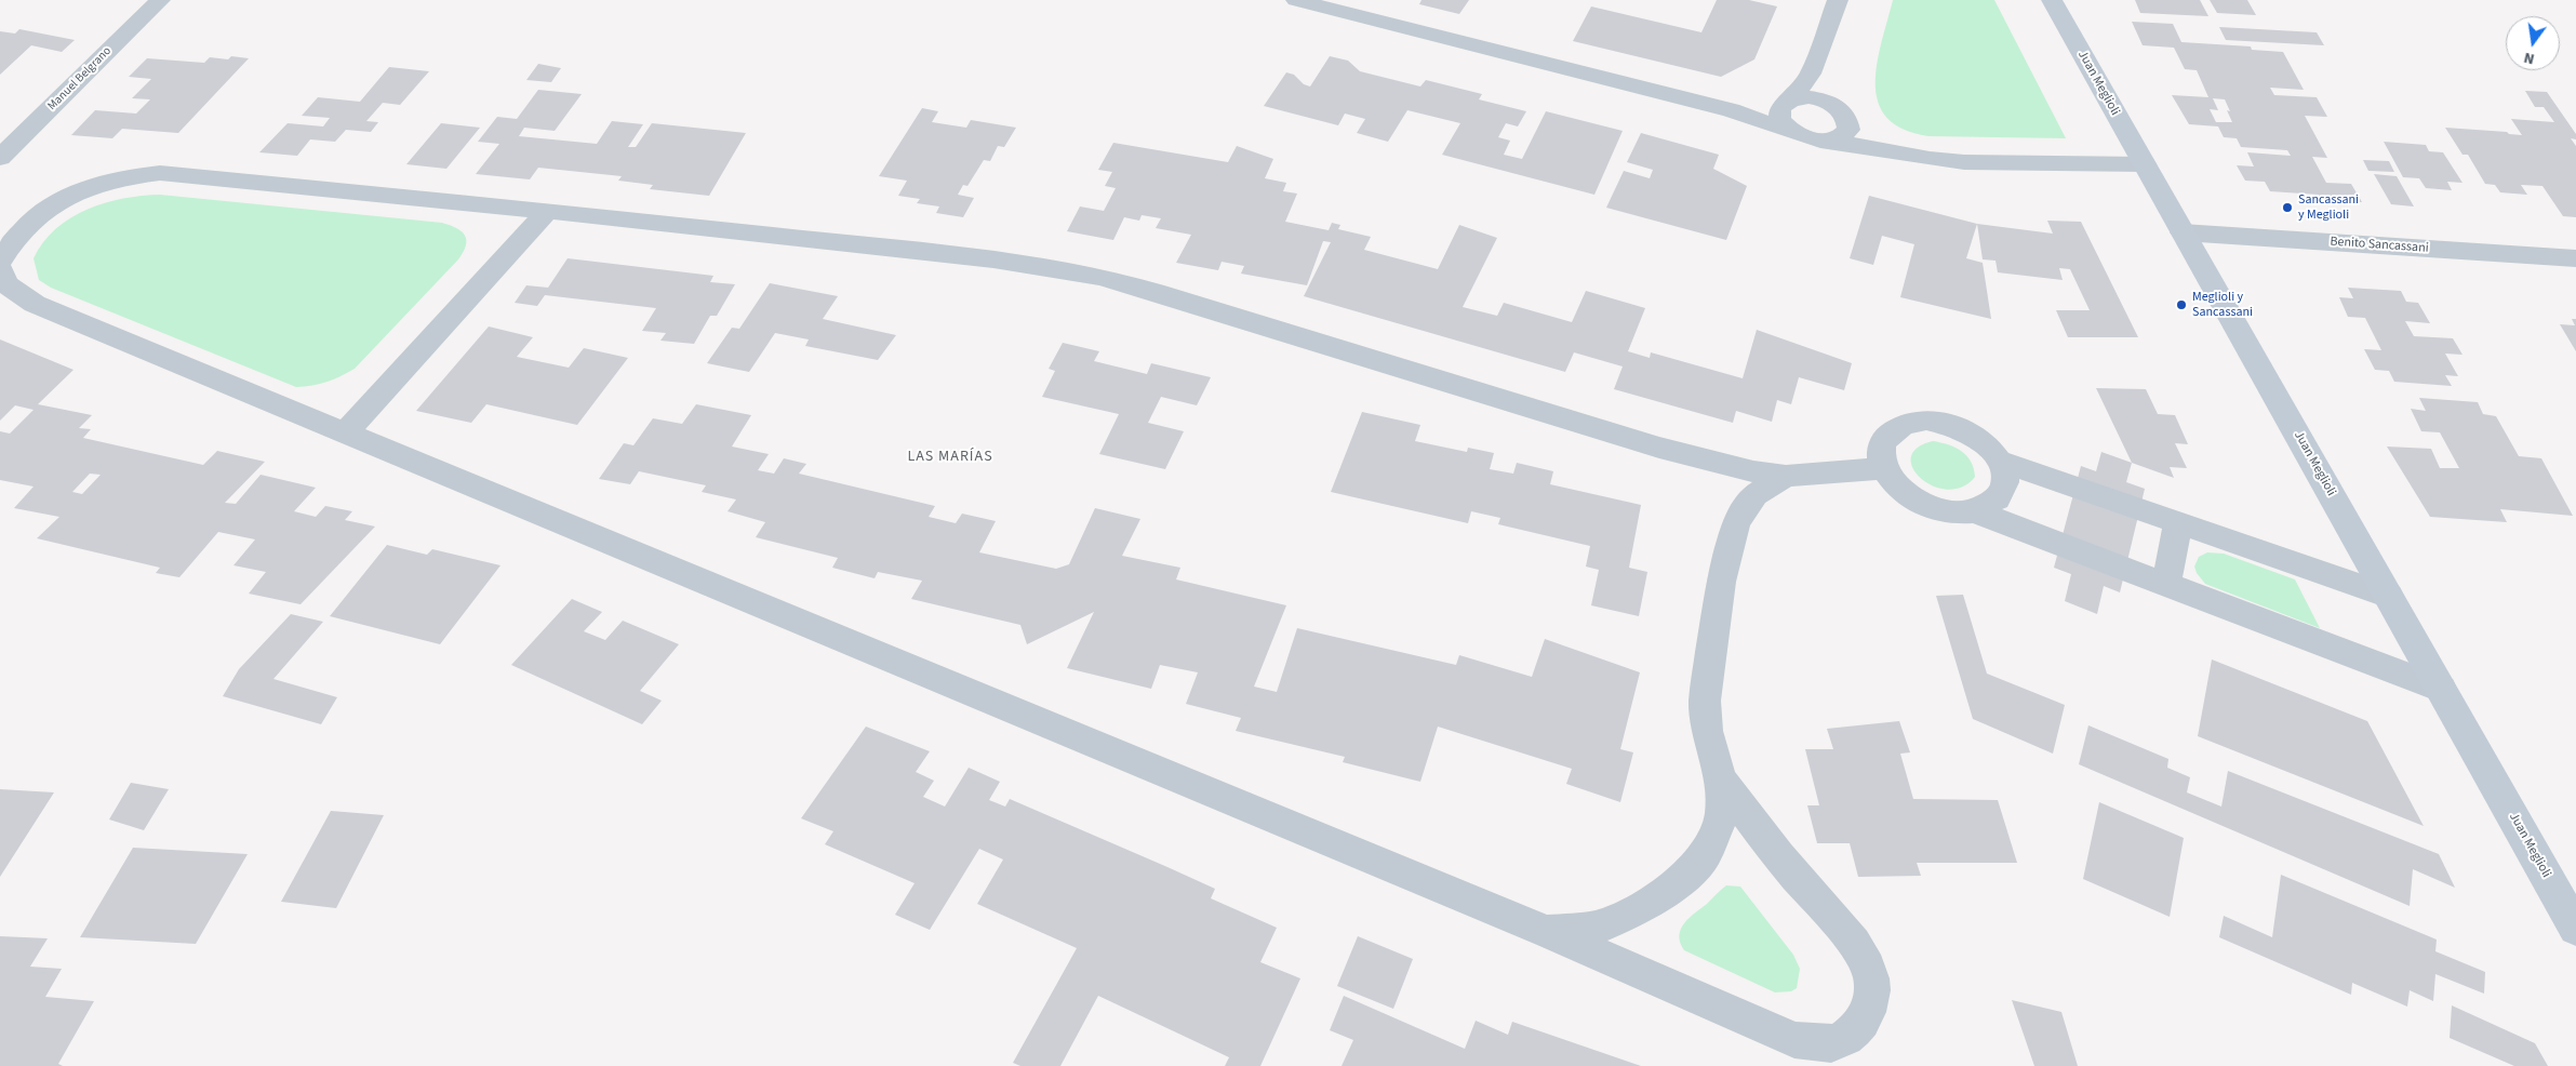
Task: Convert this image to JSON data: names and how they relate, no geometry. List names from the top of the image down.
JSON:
{
  "streets": {
    "main road": ["Juan Meglioli"],
    "street": ["Manuel Belgrano", "Benito Sancassani"]
  },
  "crossings": [
    ["Juan Meglioli", "Benito Sancassani"]
  ],
  "districts": ["LAS MARÍAS"],
  "places": ["Sancassani y Meglioli", "Meglioli y Sancassani"],
  "north": "bottom"
}
